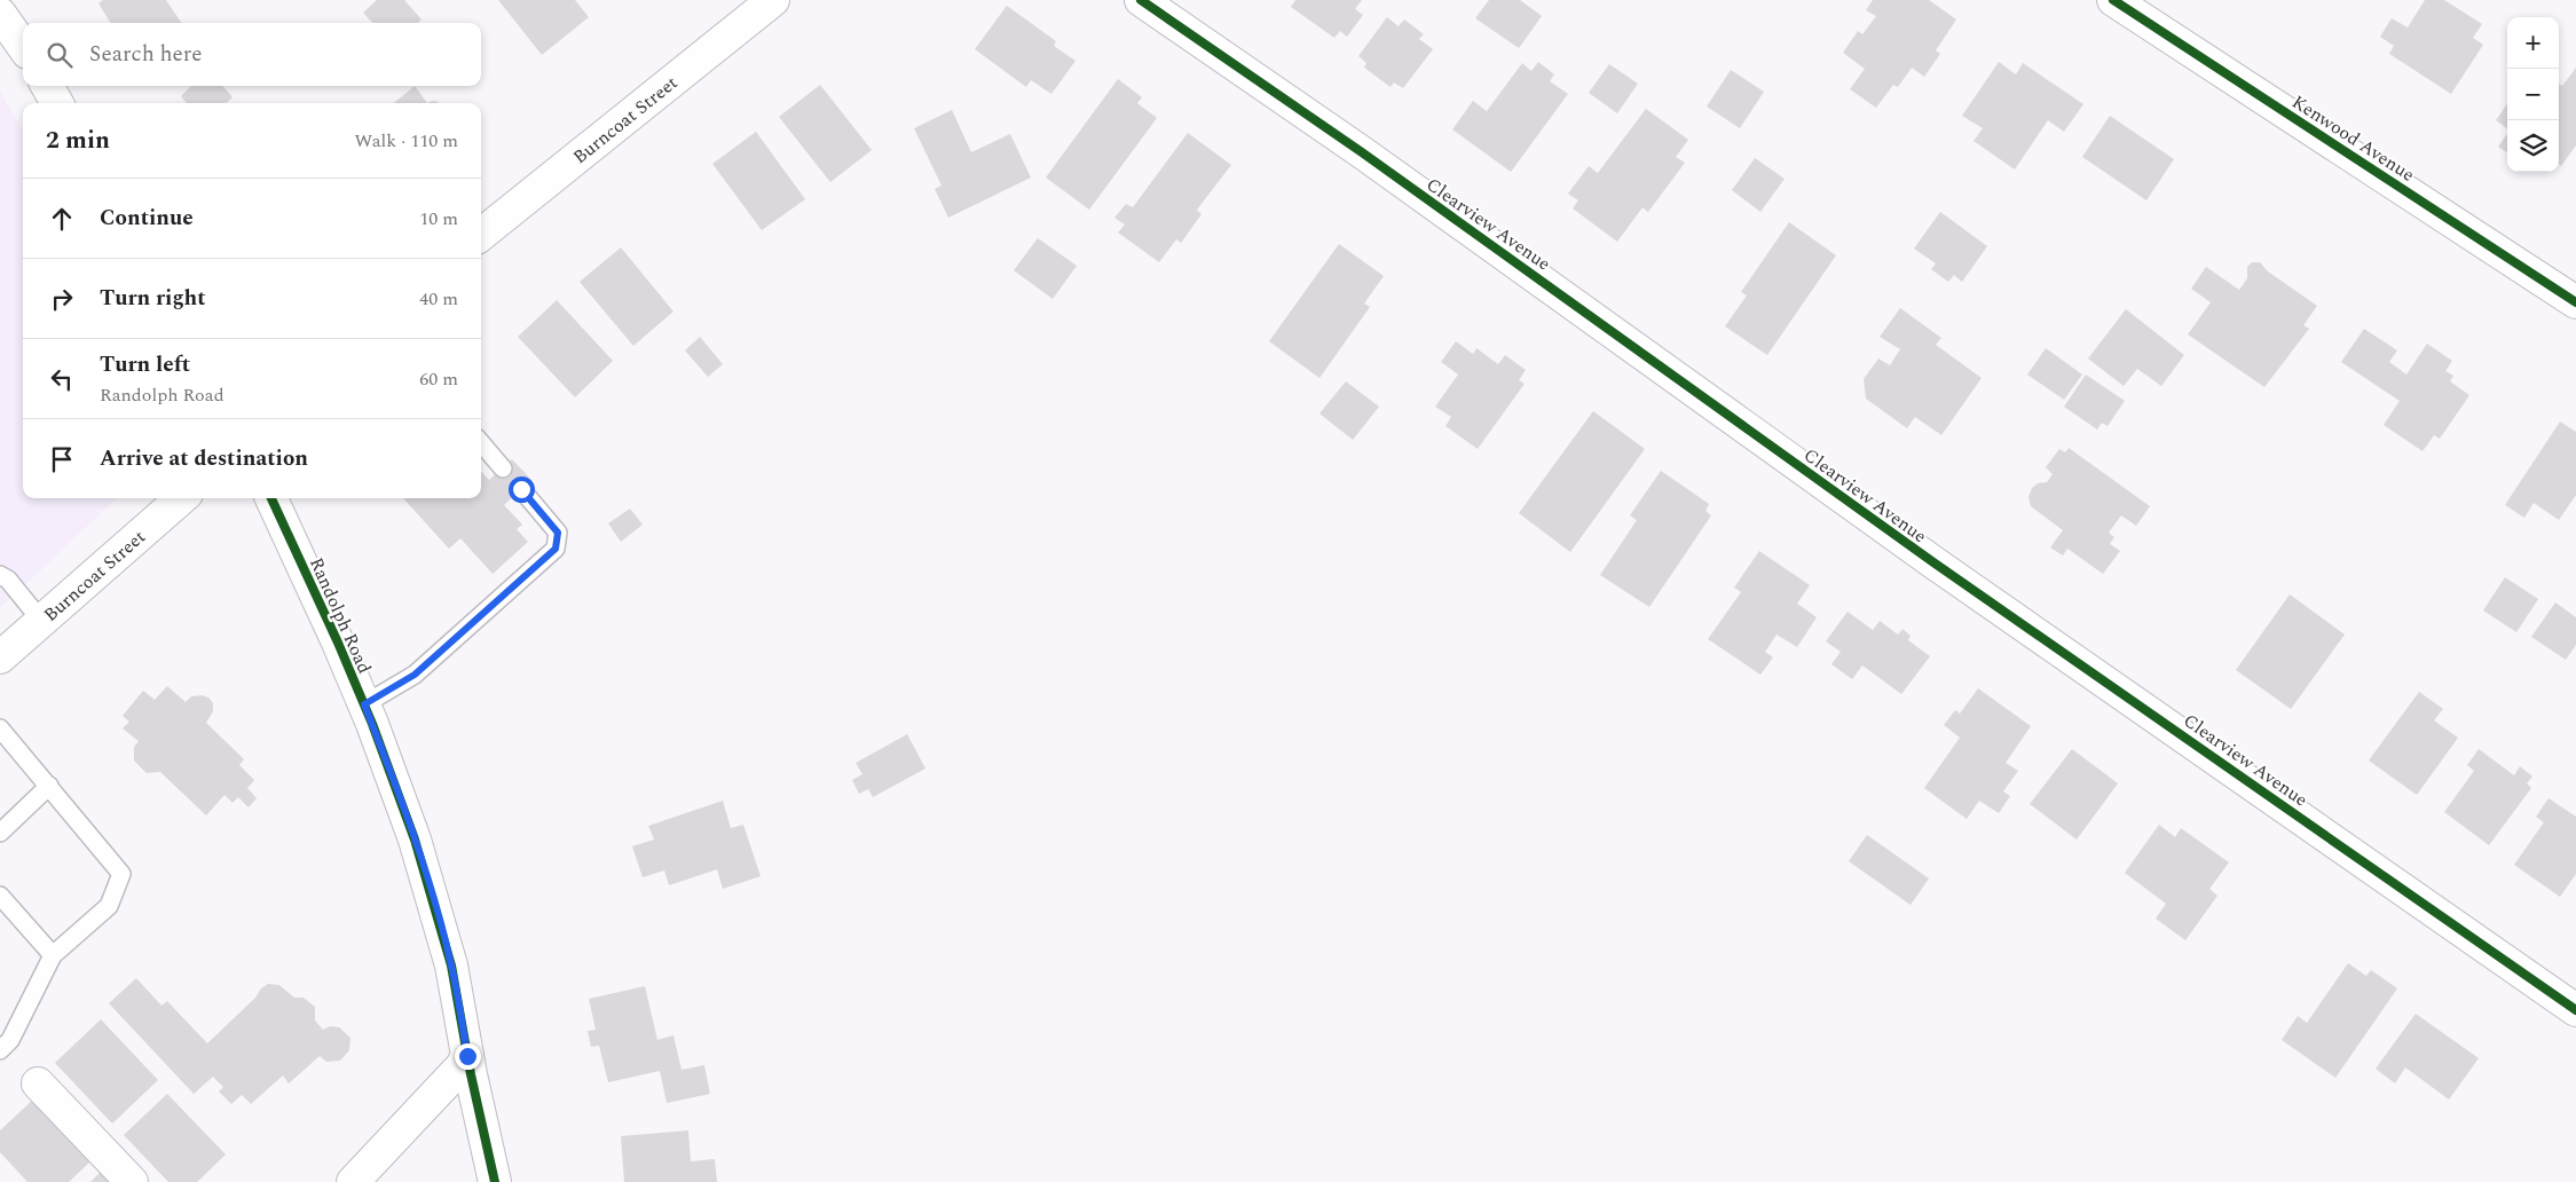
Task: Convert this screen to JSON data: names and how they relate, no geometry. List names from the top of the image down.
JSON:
{
  "streets": {
    "street": [
      "Burncoat Street",
      "Kenwood Avenue",
      "Clearview Avenue",
      "Randolph Road"
    ]
  },
  "page": {
    "map_buttons": ["+", "−"],
    "search": "Search here",
    "heading": ["2 min", "Walk · 110 m"],
    "list": [
      ["Continue", "10 m"],
      ["Turn right", "40 m"],
      ["Turn left", "Randolph Road", "60 m"],
      "Arrive at destination"
    ]
  }
}
